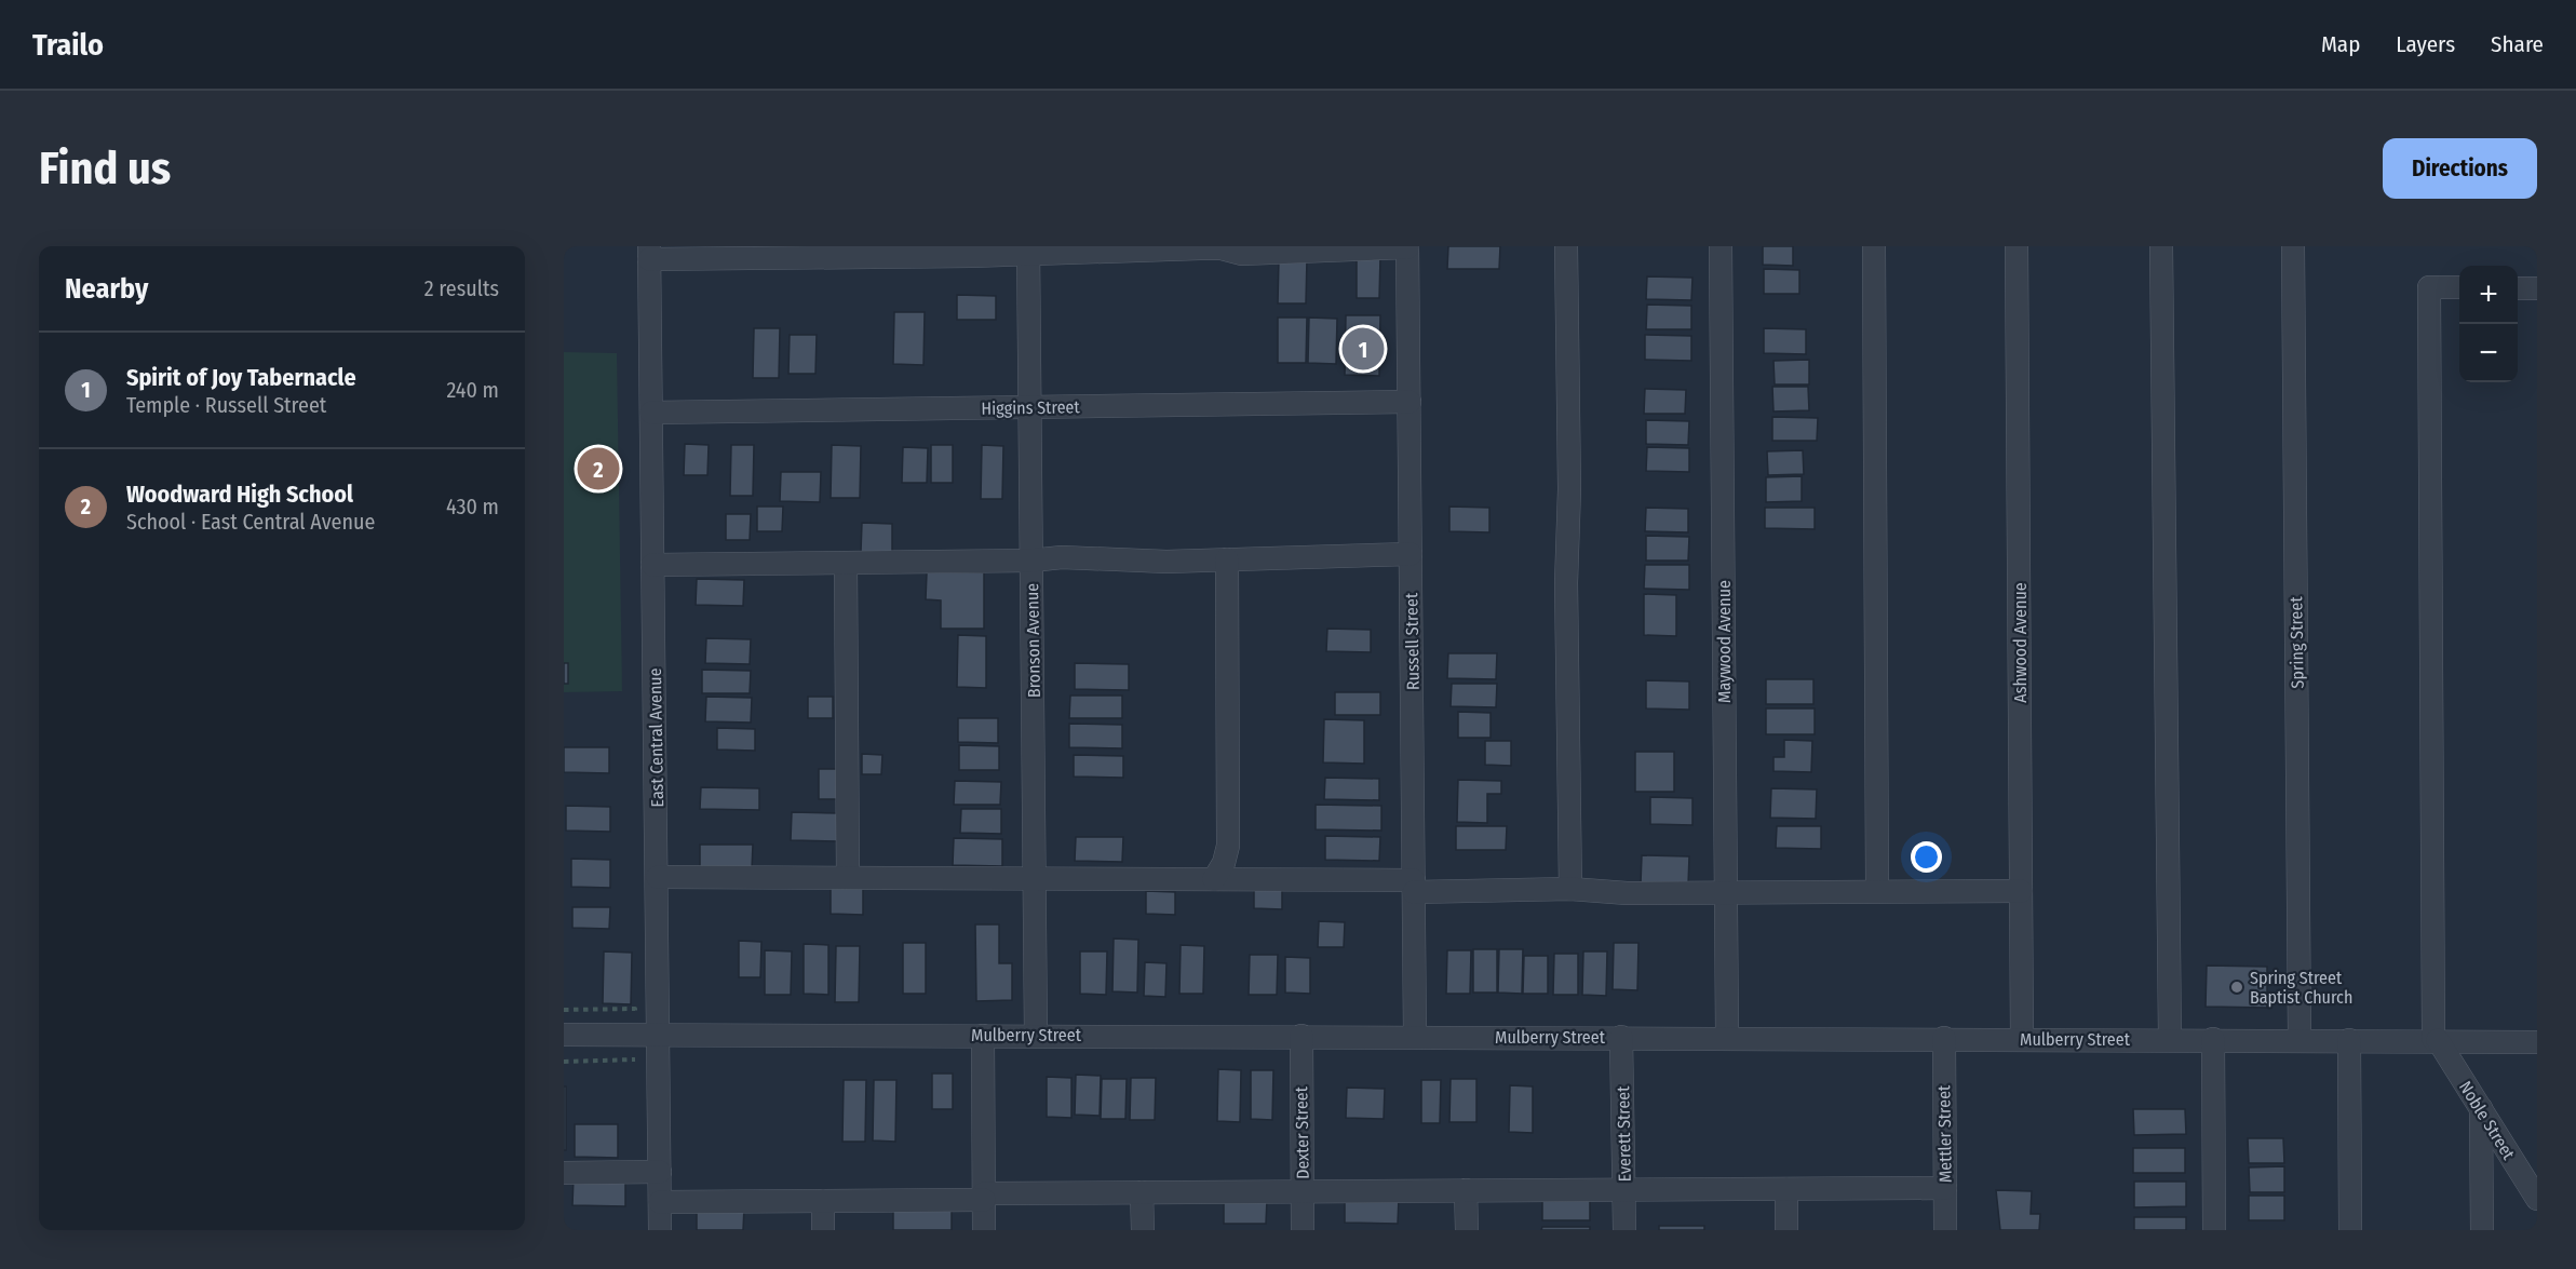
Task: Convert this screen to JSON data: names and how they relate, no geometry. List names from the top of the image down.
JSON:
{
  "streets": {
    "street": [
      "Higgins Street",
      "Bronson Avenue",
      "Russell Street",
      "Maywood Avenue",
      "Ashwood Avenue",
      "Spring Street",
      "East Central Avenue",
      "Mulberry Street",
      "Noble Street",
      "Dexter Street",
      "Everett Street",
      "Mettler Street"
    ]
  },
  "crossings": [
    ["Higgins Street", "Bronson Avenue"],
    ["Higgins Street", "Russell Street"],
    ["Higgins Street", "East Central Avenue"],
    ["Bronson Avenue", "Mulberry Street"],
    ["Russell Street", "Mulberry Street"],
    ["Maywood Avenue", "Mulberry Street"],
    ["Ashwood Avenue", "Mulberry Street"],
    ["Spring Street", "Mulberry Street"],
    ["East Central Avenue", "Mulberry Street"],
    ["Mulberry Street", "Noble Street"],
    ["Mulberry Street", "Dexter Street"],
    ["Mulberry Street", "Everett Street"],
    ["Mulberry Street", "Mettler Street"]
  ],
  "places": ["Spring Street Baptist Church"],
  "page": {
    "header": "Trailo",
    "nav": ["Map", "Layers", "Share"],
    "buttons": "Directions",
    "title": "Find us",
    "heading": ["Nearby", "2 results"],
    "map_buttons": ["+", "−"],
    "pins": ["1", "2"],
    "list": [
      {
        "mark": "1",
        "name": "Spirit of Joy Tabernacle",
        "note": "Temple · Russell Street",
        "value": "240 m"
      },
      {
        "mark": "2",
        "name": "Woodward High School",
        "note": "School · East Central Avenue",
        "value": "430 m"
      }
    ]
  }
}
